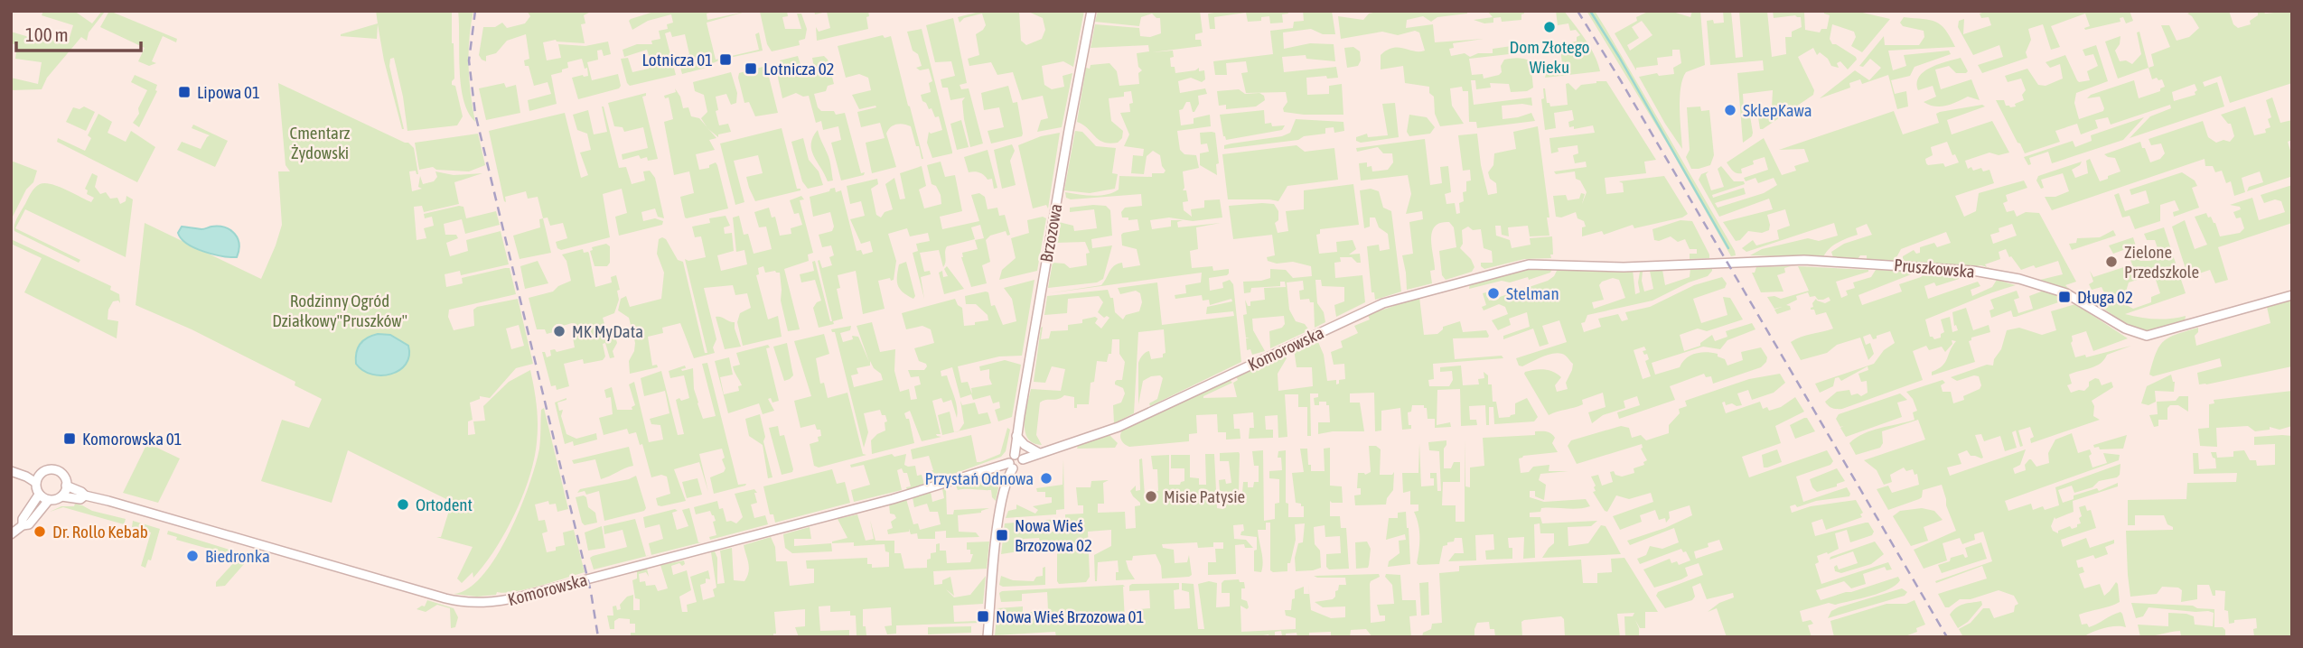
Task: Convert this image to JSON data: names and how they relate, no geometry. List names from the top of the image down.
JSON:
{
  "streets": {
    "street": ["Brzozowa", "Pruszkowska", "Komorowska"]
  },
  "crossings": [
    ["Brzozowa", "Komorowska"],
    ["Pruszkowska", "Komorowska"]
  ],
  "parks": ["Cmentarz Żydowski", "Rodzinny Ogród Działkowy\"Pruszków\""],
  "places": {
    "other": [
      "Dom Złotego Wieku",
      "SklepKawa",
      "Zielone Przedszkole",
      "Stelman",
      "MK MyData",
      "Przystań Odnowa",
      "Misie Patysie",
      "Ortodent",
      "Dr. Rollo Kebab",
      "Biedronka"
    ],
    "transit": [
      "Lotnicza 01",
      "Lotnicza 02",
      "Lipowa 01",
      "Długa 02",
      "Komorowska 01",
      "Nowa Wieś Brzozowa 02",
      "Nowa Wieś Brzozowa 01"
    ]
  },
  "scale_bar": "100 m"
}
